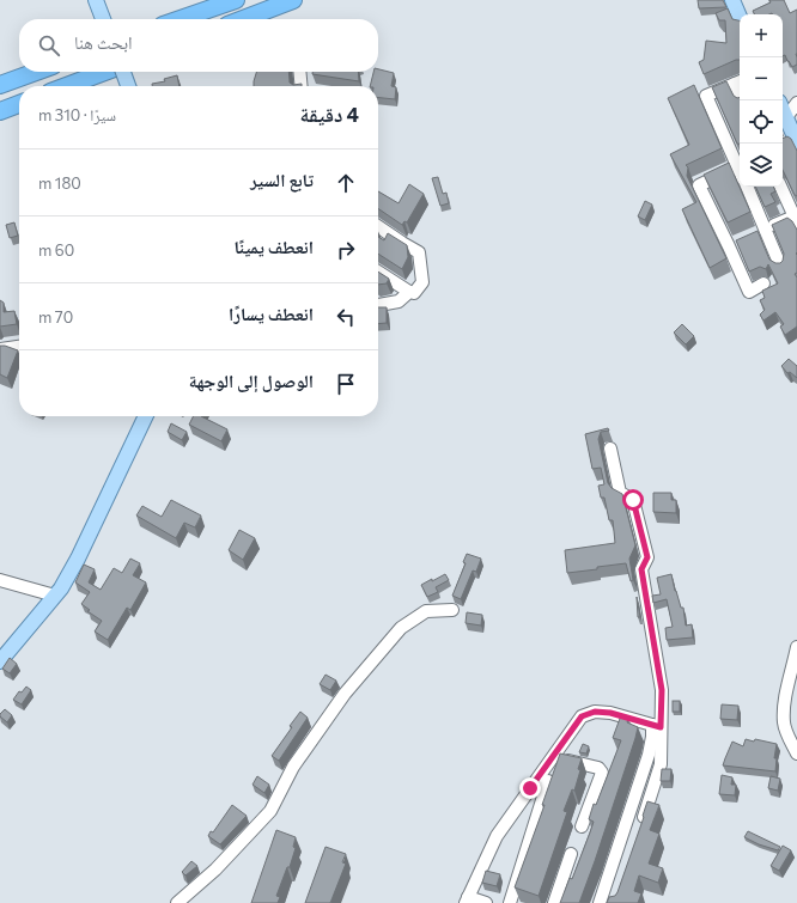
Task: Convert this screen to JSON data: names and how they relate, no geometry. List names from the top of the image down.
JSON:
{
  "page": {
    "map_buttons": ["+", "−"],
    "search": "ابحث هنا",
    "heading": ["4 دقيقة", "سيرًا · 310 m"],
    "list": [
      ["تابع السير", "180 m"],
      ["انعطف يمينًا", "60 m"],
      ["انعطف يسارًا", "70 m"],
      "الوصول إلى الوجهة"
    ]
  }
}
